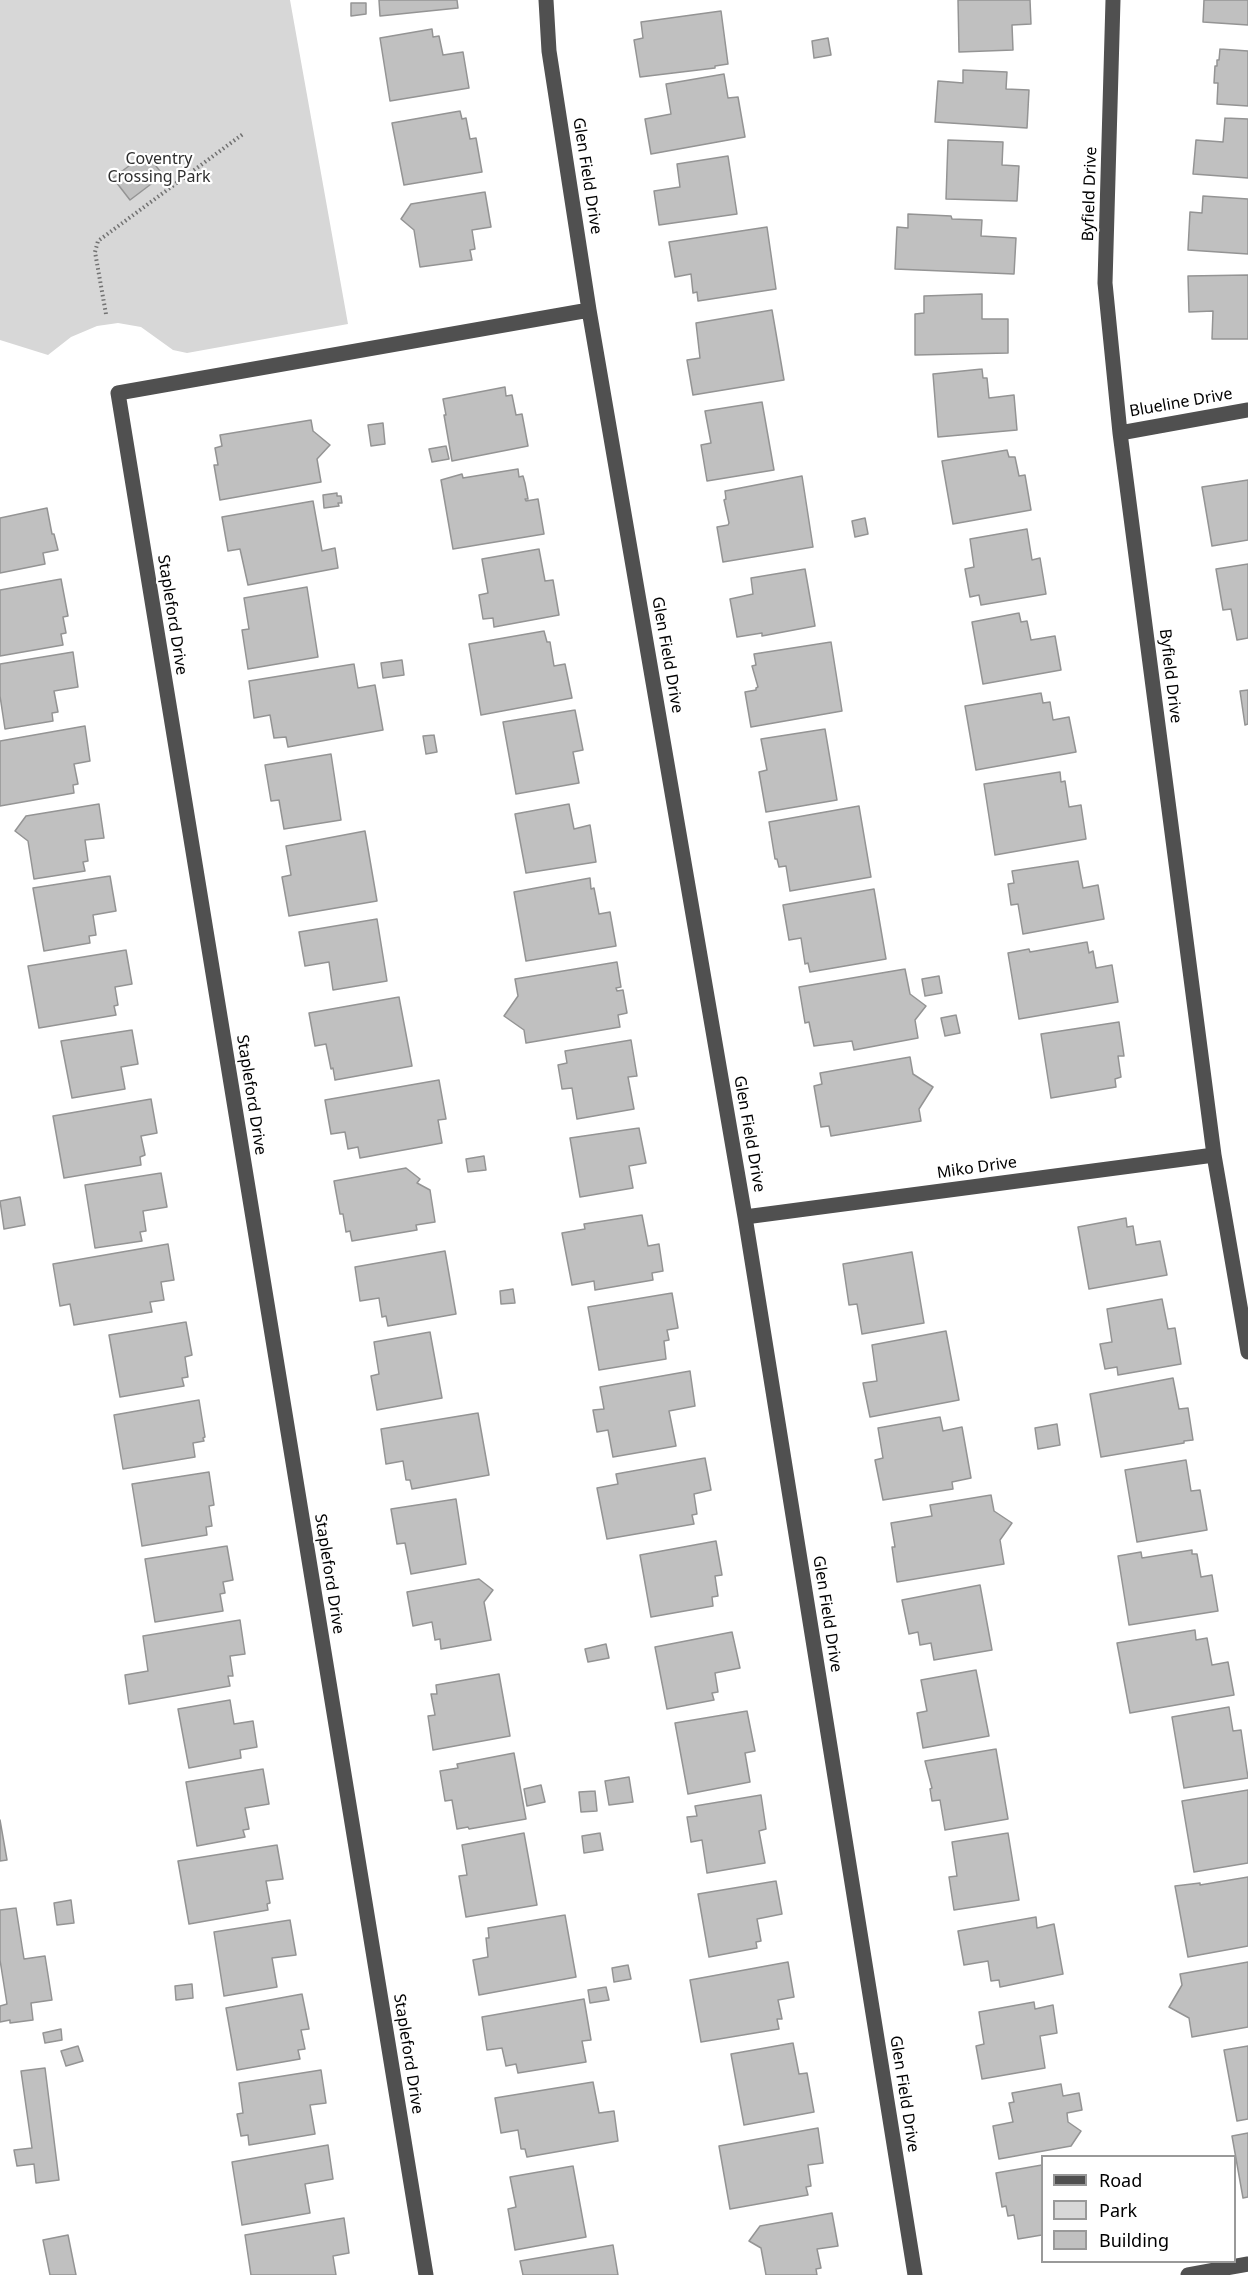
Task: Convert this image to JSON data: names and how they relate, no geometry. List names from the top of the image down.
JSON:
{
  "streets": {
    "street": [
      "Glen Field Drive",
      "Byfield Drive",
      "Blueline Drive",
      "Stapleford Drive",
      "Miko Drive"
    ]
  },
  "crossings": [
    ["Glen Field Drive", "Stapleford Drive"],
    ["Glen Field Drive", "Miko Drive"],
    ["Byfield Drive", "Blueline Drive"],
    ["Byfield Drive", "Miko Drive"]
  ],
  "parks": ["Coventry Crossing Park"],
  "legend": ["Road", "Park", "Building"]
}
